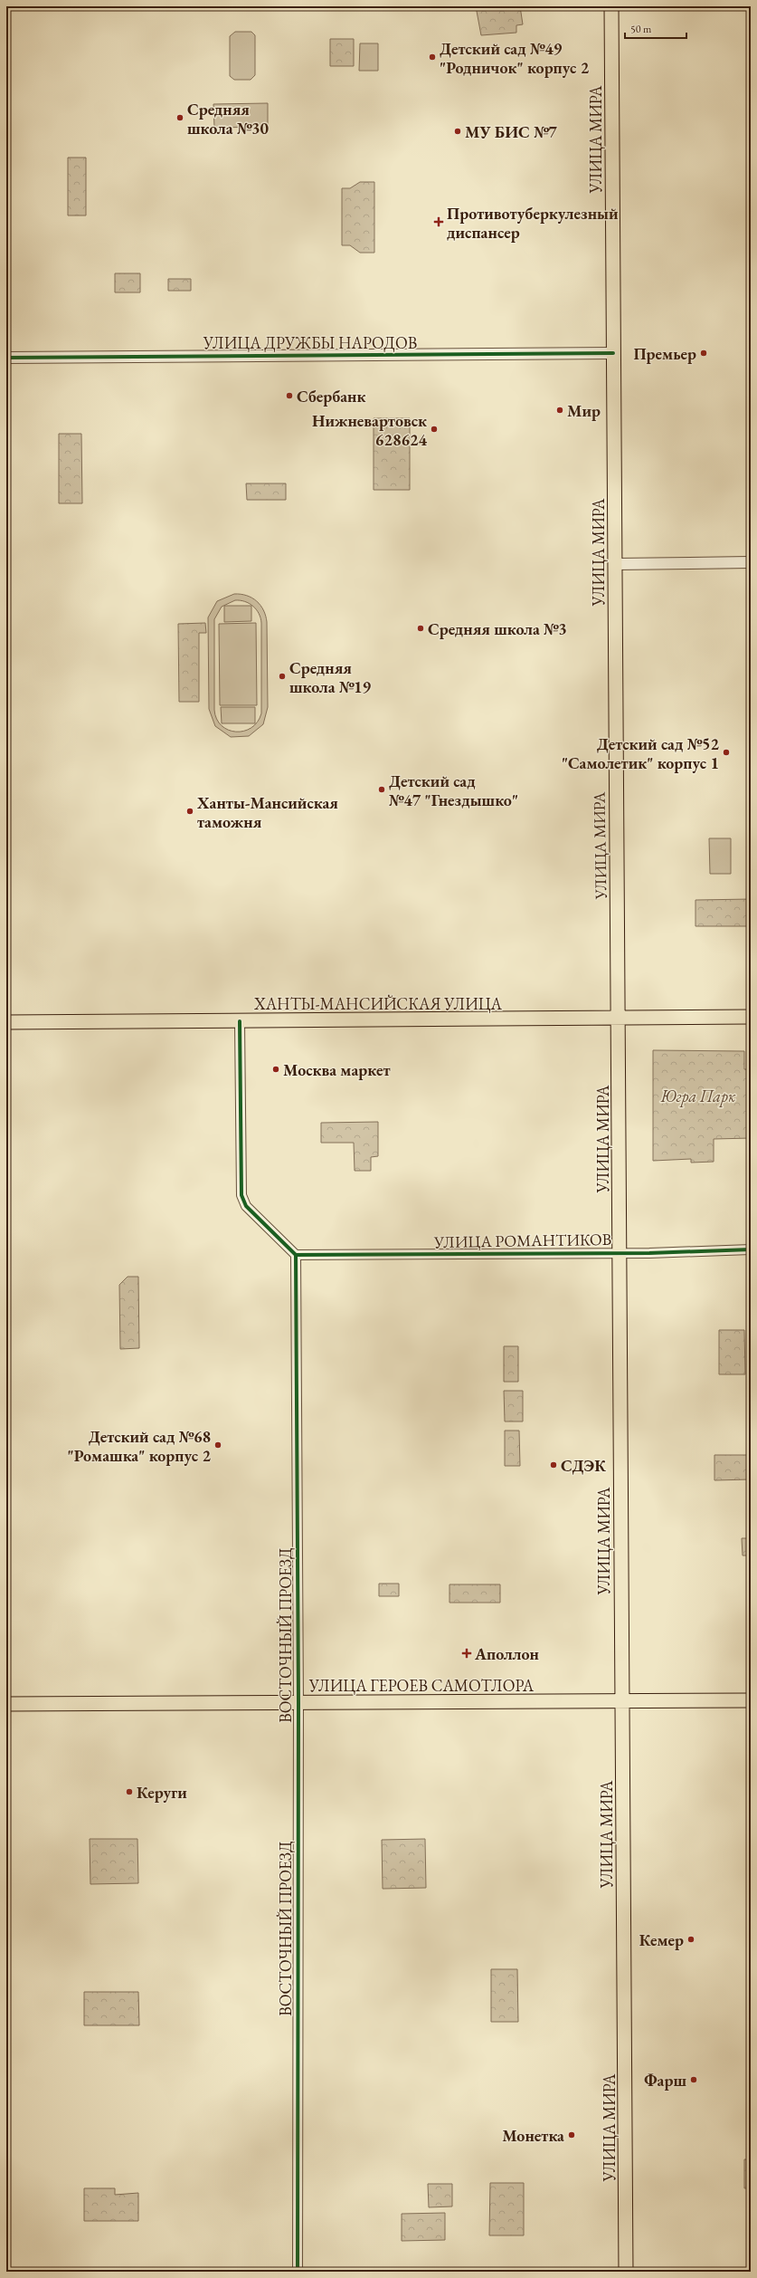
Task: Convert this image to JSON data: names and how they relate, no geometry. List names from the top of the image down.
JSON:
{
  "streets": {
    "main road": ["УЛИЦА МИРА", "ХАНТЫ-МАНСИЙСКАЯ УЛИЦА", "УЛИЦА ГЕРОЕВ САМОТЛОРА"],
    "street": ["УЛИЦА ДРУЖБЫ НАРОДОВ", "УЛИЦА РОМАНТИКОВ", "ВОСТОЧНЫЙ ПРОЕЗД"]
  },
  "crossings": [
    ["УЛИЦА МИРА", "УЛИЦА ДРУЖБЫ НАРОДОВ"],
    ["УЛИЦА МИРА", "ХАНТЫ-МАНСИЙСКАЯ УЛИЦА"],
    ["УЛИЦА МИРА", "УЛИЦА РОМАНТИКОВ"],
    ["УЛИЦА МИРА", "УЛИЦА ГЕРОЕВ САМОТЛОРА"],
    ["УЛИЦА РОМАНТИКОВ", "ВОСТОЧНЫЙ ПРОЕЗД"],
    ["ВОСТОЧНЫЙ ПРОЕЗД", "УЛИЦА ГЕРОЕВ САМОТЛОРА"]
  ],
  "parks": ["Югра Парк"],
  "places": {
    "other": [
      "Детский сад №49 \"Родничок\" корпус 2",
      "Средняя школа №30",
      "МУ БИС №7",
      "Премьер",
      "Сбербанк",
      "Мир",
      "Нижневартовск 628624",
      "Средняя школа №3",
      "Средняя школа №19",
      "Детский сад №52 \"Самолетик\" корпус 1",
      "Детский сад №47 \"Гнездышко\"",
      "Ханты-Мансийская таможня",
      "Москва маркет",
      "Детский сад №68 \"Ромашка\" корпус 2",
      "СДЭК",
      "Керуги",
      "Кемер",
      "Фарш",
      "Монетка"
    ],
    "health": ["Противотуберкулезный диспансер", "Аполлон"]
  },
  "scale_bar": "50 m"
}
